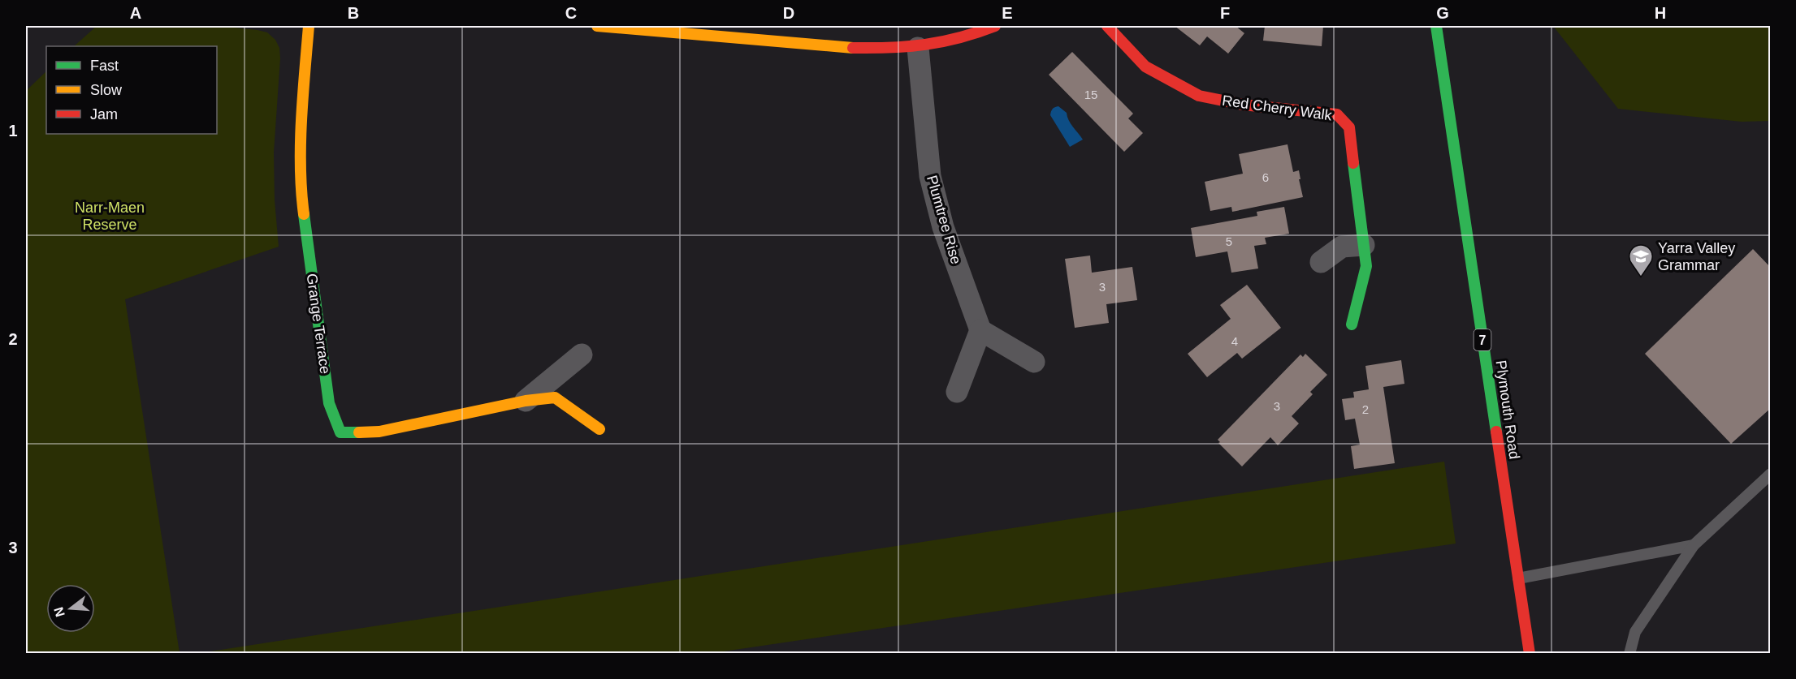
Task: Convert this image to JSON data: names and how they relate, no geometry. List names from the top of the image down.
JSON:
{
  "streets": {
    "street": [
      "Red Cherry Walk",
      "Plumtree Rise",
      "Grange Terrace",
      "7",
      "Plymouth Road"
    ]
  },
  "parks": ["Narr-Maen Reserve"],
  "places": {
    "school or university": ["Yarra Valley Grammar"]
  },
  "house_numbers": [
    "15",
    "6",
    "5",
    "3",
    "4",
    "3",
    "2"
  ],
  "legend": ["Fast", "Slow", "Jam"],
  "north": "left",
  "grid": {
    "columns": [
      "A",
      "B",
      "C",
      "D",
      "E",
      "F",
      "G",
      "H"
    ],
    "rows": ["1", "2", "3"]
  }
}
